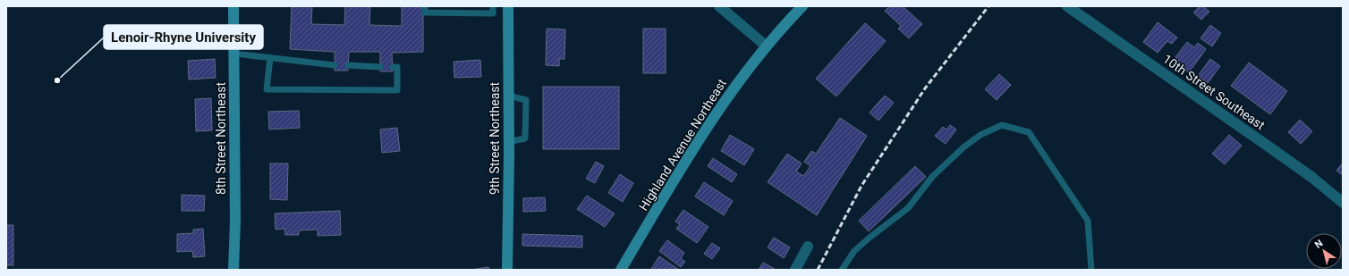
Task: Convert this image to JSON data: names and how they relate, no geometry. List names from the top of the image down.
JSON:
{
  "streets": {
    "main road": ["8th Street Northeast", "9th Street Northeast", "Highland Avenue Northeast"],
    "street": ["10th Street Southeast"]
  },
  "places": ["Lenoir-Rhyne University"],
  "north": "top left"
}
